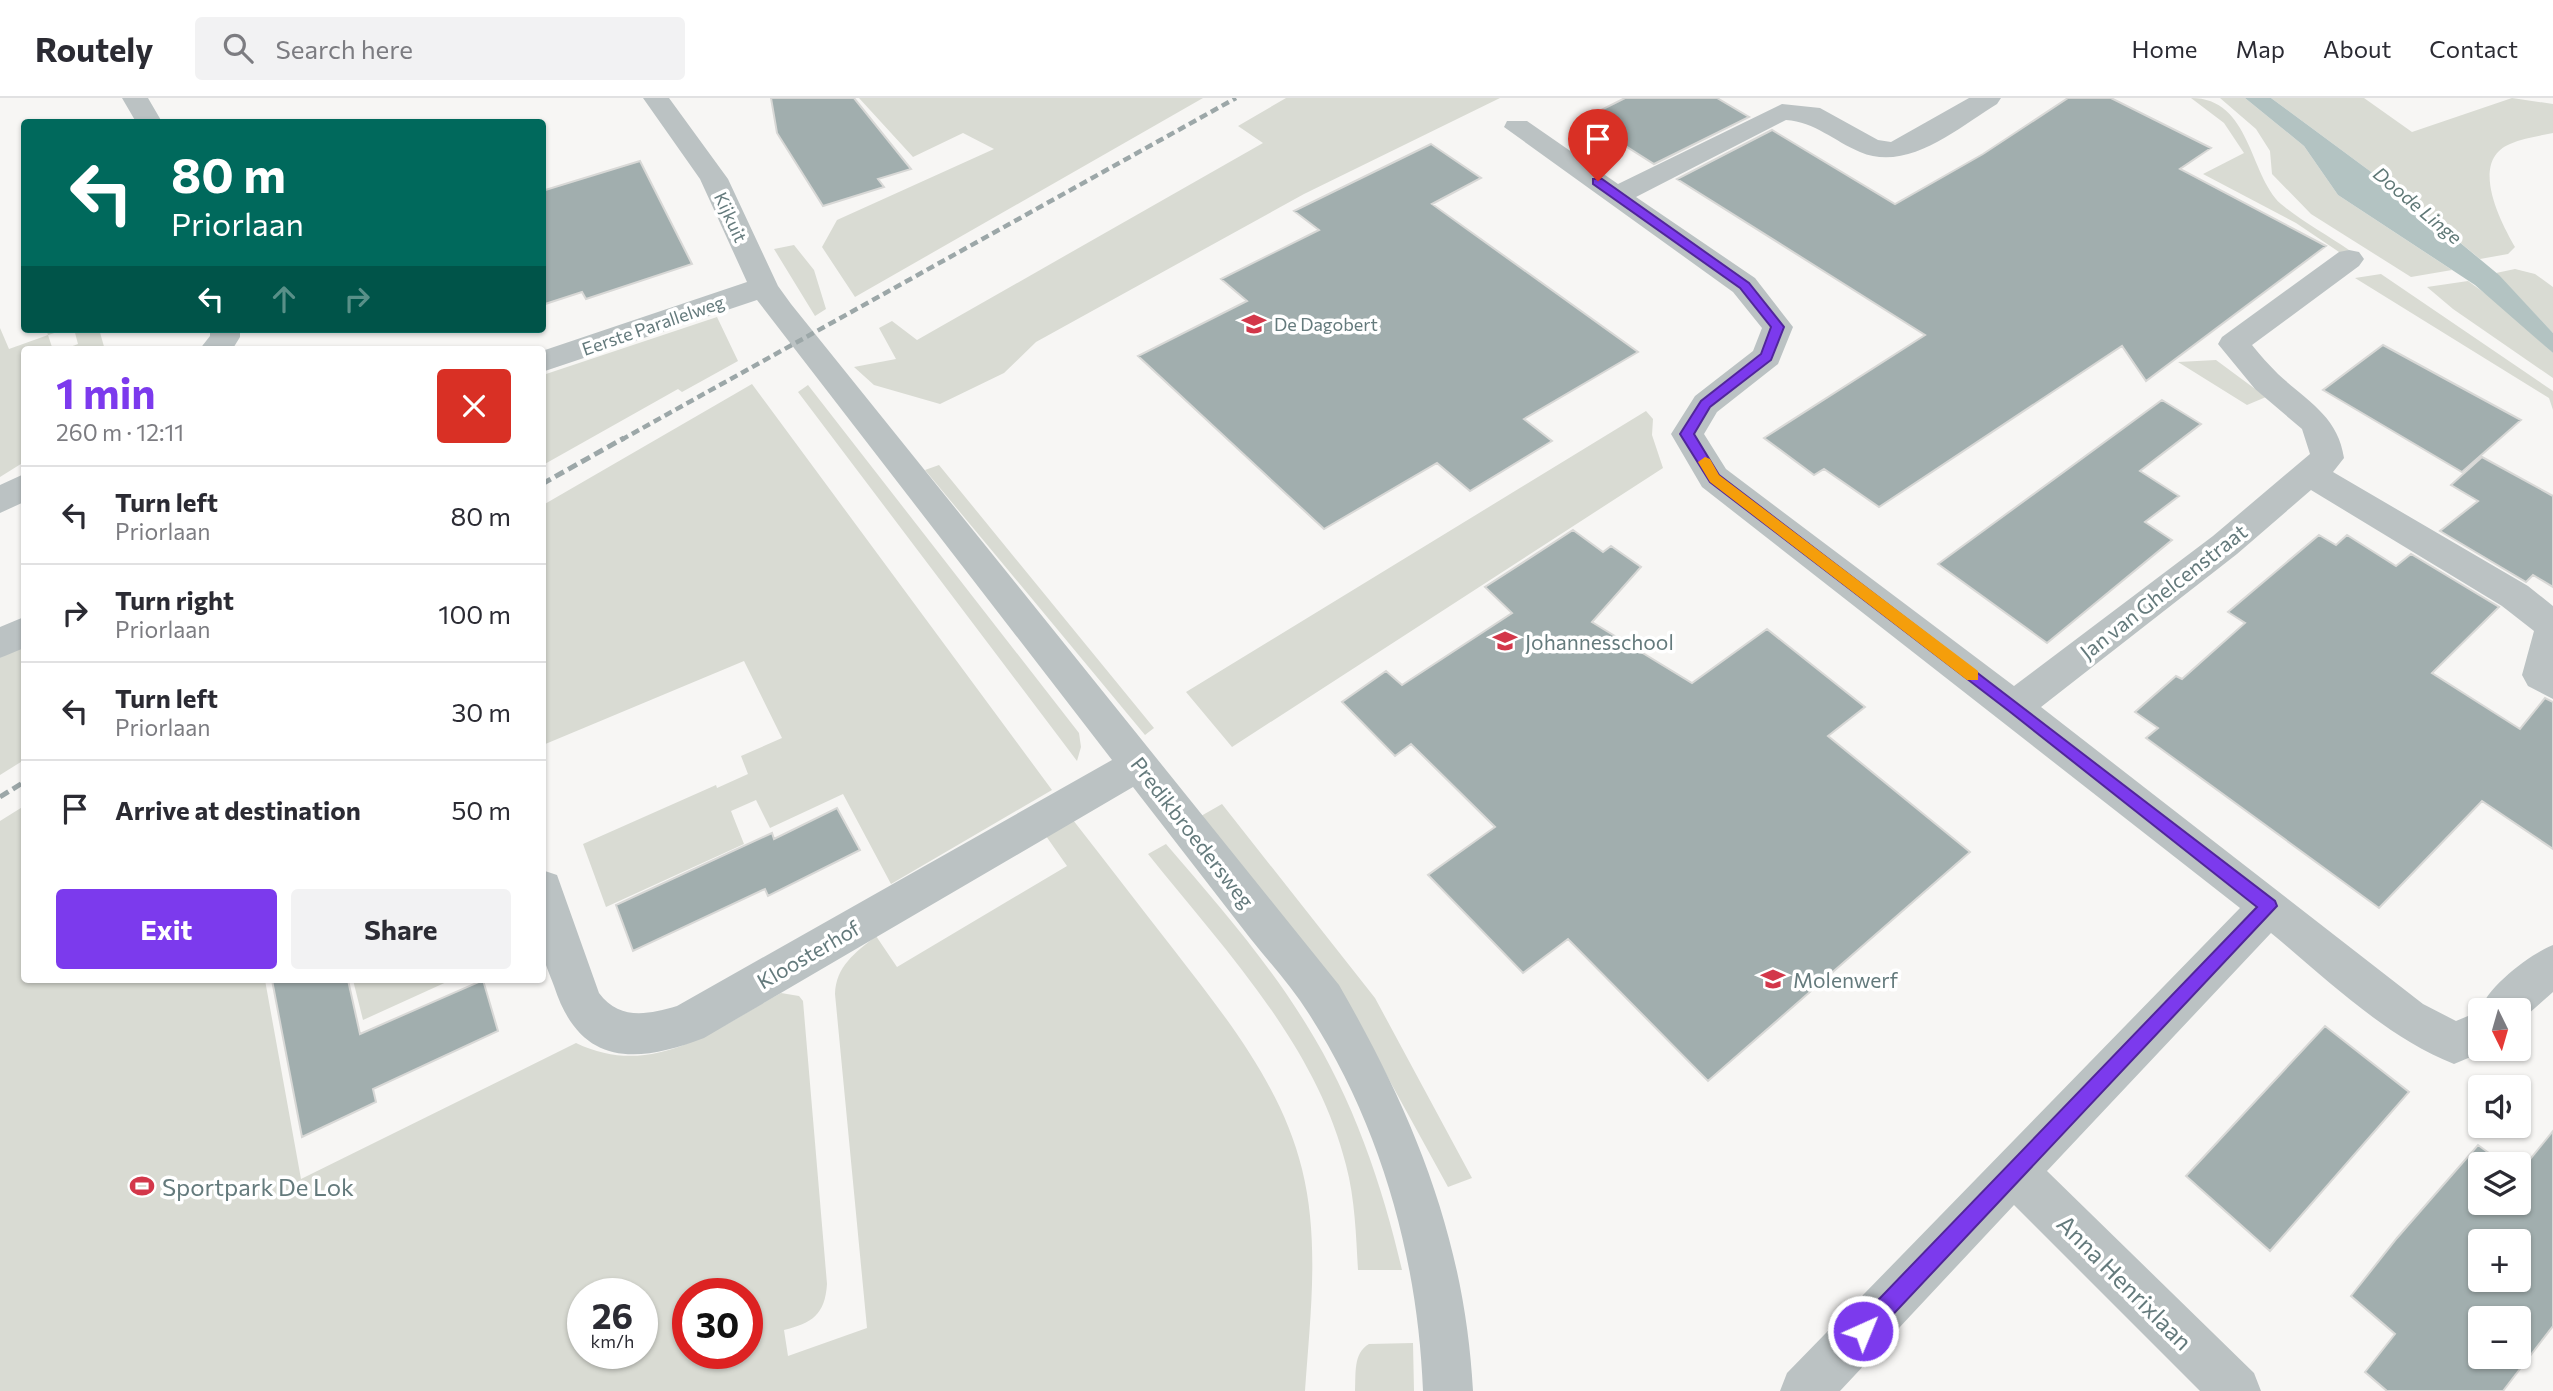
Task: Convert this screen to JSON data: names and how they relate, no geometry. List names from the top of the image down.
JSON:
{
  "streets": {
    "street": [
      "Kijkuit",
      "Eerste Parallelweg",
      "Jan van Ghelcenstraat",
      "Predikbroedersweg",
      "Kloosterhof",
      "Anna Henrixlaan"
    ]
  },
  "crossings": [
    ["Kijkuit", "Eerste Parallelweg"],
    ["Kijkuit", "Predikbroedersweg"],
    ["Predikbroedersweg", "Kloosterhof"]
  ],
  "water": ["Doode Linge"],
  "places": {
    "school or university": ["De Dagobert", "Johannesschool", "Molenwerf"],
    "sports": ["Sportpark De Lok"]
  },
  "north": "bottom",
  "page": {
    "header": "Routely",
    "search": "Search here",
    "nav": [
      "Home",
      "Map",
      "About",
      "Contact"
    ],
    "turn": ["80 m", "Priorlaan"],
    "heading": ["1 min", "260 m · 12:11"],
    "list": [
      {
        "name": "Turn left",
        "note": "Priorlaan",
        "value": "80 m"
      },
      {
        "name": "Turn right",
        "note": "Priorlaan",
        "value": "100 m"
      },
      {
        "name": "Turn left",
        "note": "Priorlaan",
        "value": "30 m"
      },
      {
        "name": "Arrive at destination",
        "value": "50 m"
      }
    ],
    "buttons": ["Exit", "Share"],
    "map_buttons": ["+", "−"],
    "speed": "26 km/h",
    "limit": "30"
  }
}
